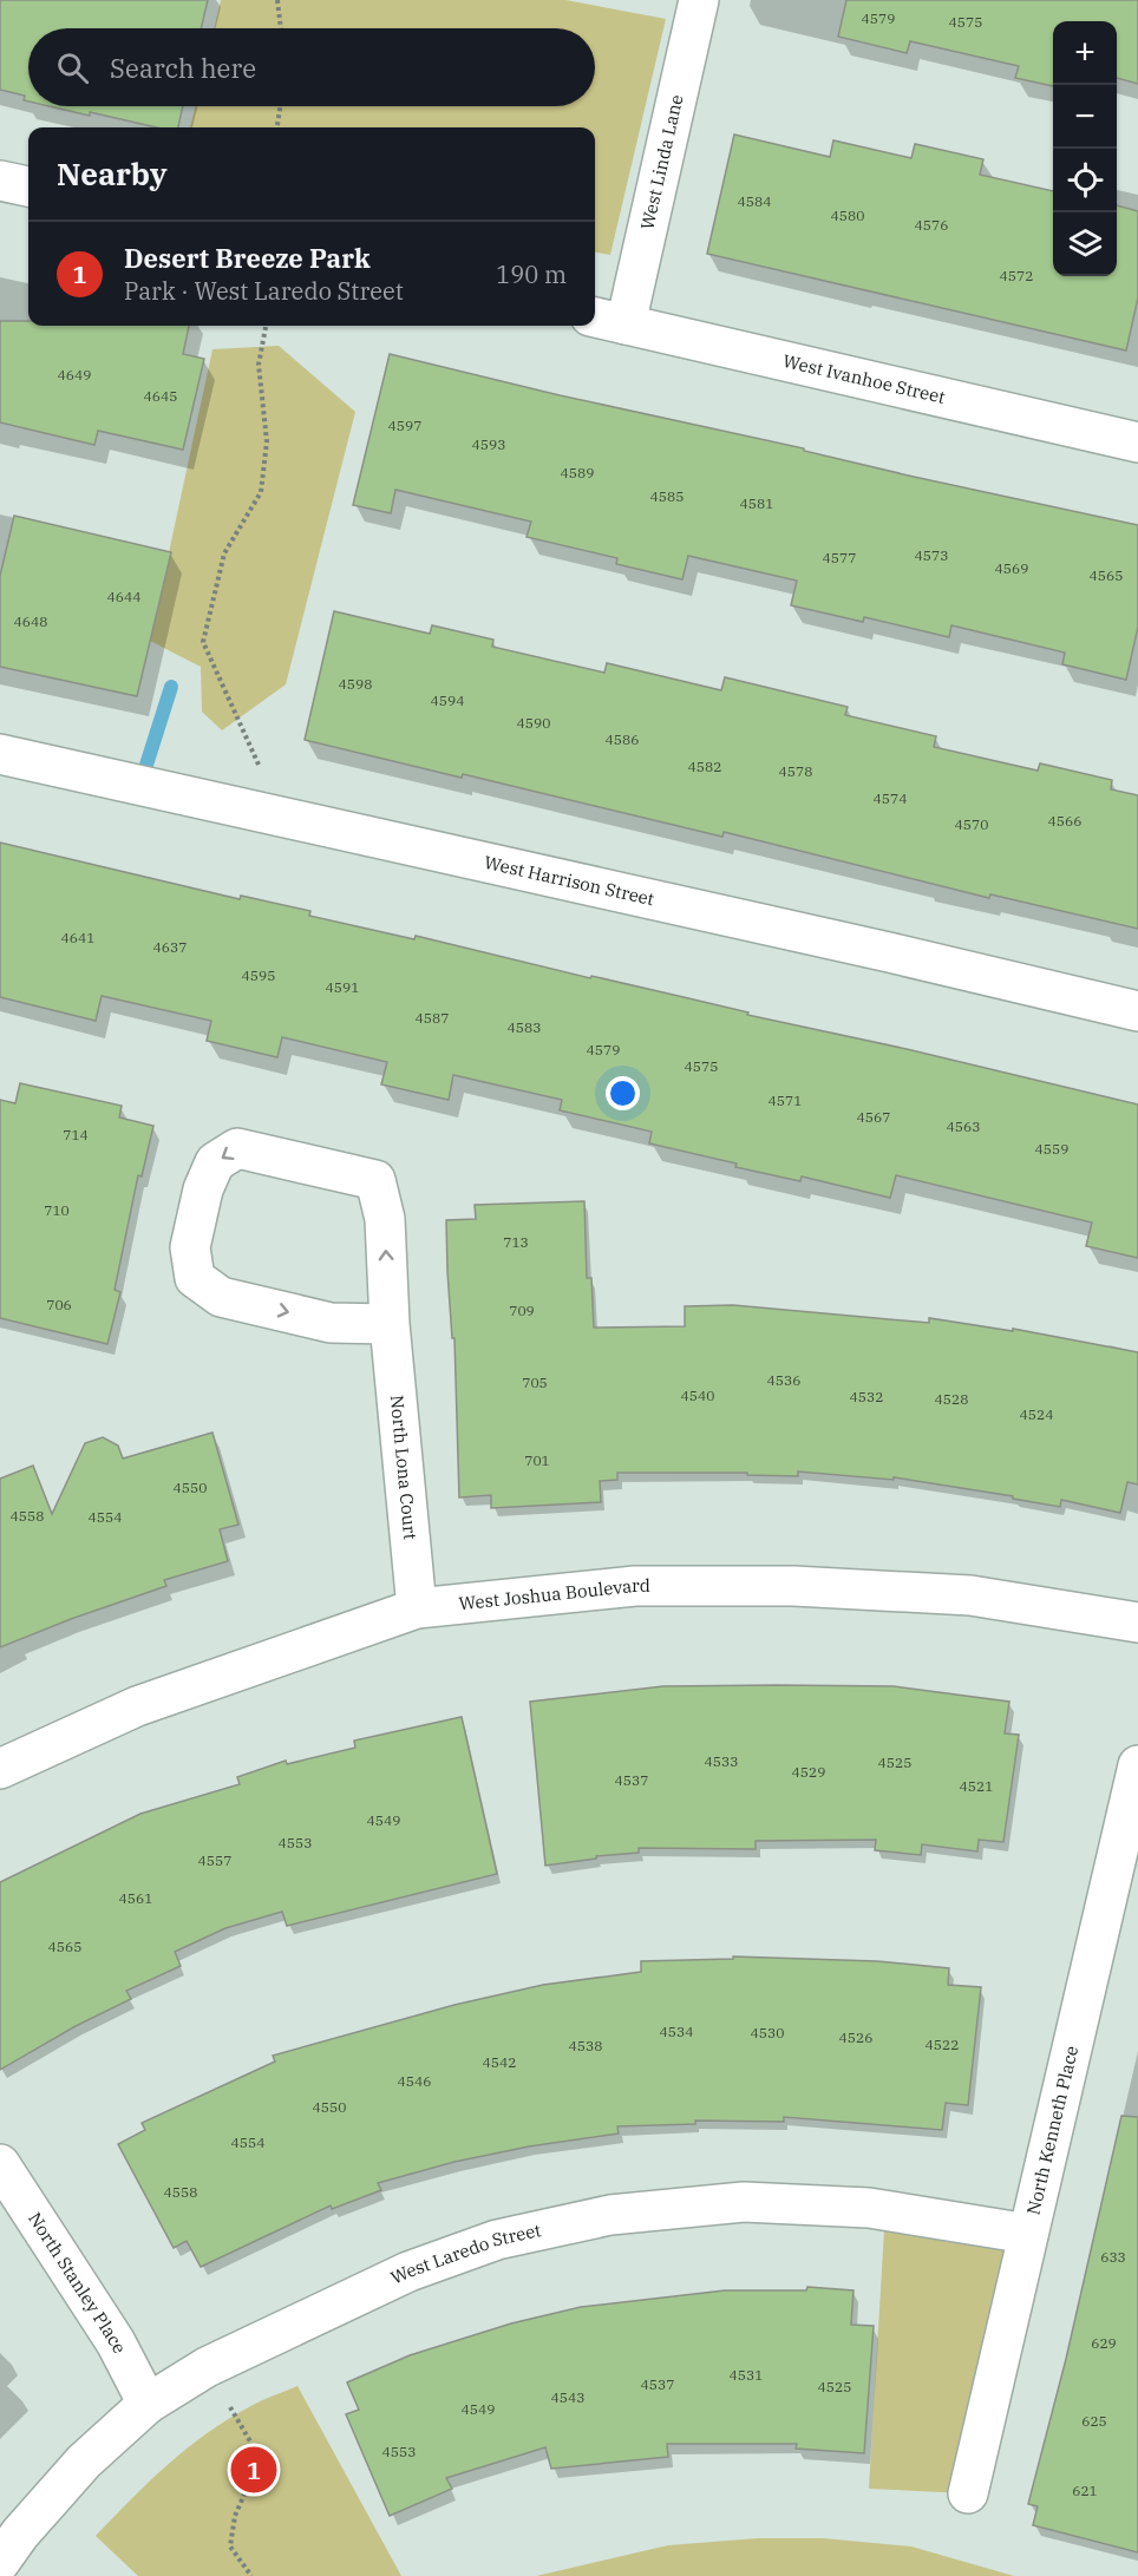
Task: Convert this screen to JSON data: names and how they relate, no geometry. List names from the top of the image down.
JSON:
{
  "streets": {
    "street": [
      "West Linda Lane",
      "West Ivanhoe Street",
      "West Harrison Street",
      "North Lona Court",
      "West Joshua Boulevard",
      "North Kenneth Place",
      "West Laredo Street",
      "North Stanley Place"
    ]
  },
  "crossings": [
    ["West Linda Lane", "West Ivanhoe Street"],
    ["North Lona Court", "West Joshua Boulevard"],
    ["North Kenneth Place", "West Laredo Street"],
    ["West Laredo Street", "North Stanley Place"]
  ],
  "house_numbers": [
    "4579",
    "4575",
    "4584",
    "4580",
    "4576",
    "4572",
    "4649",
    "4645",
    "4597",
    "4593",
    "4589",
    "4585",
    "4581",
    "4573",
    "4577",
    "4569",
    "4565",
    "4644",
    "4648",
    "4598",
    "4594",
    "4590",
    "4586",
    "4582",
    "4578",
    "4574",
    "4566",
    "4570",
    "4641",
    "4637",
    "4595",
    "4591",
    "4587",
    "4583",
    "4579",
    "4575",
    "4571",
    "4567",
    "4563",
    "714",
    "4559",
    "710",
    "713",
    "706",
    "709",
    "4536",
    "705",
    "4540",
    "4532",
    "4528",
    "4524",
    "701",
    "4550",
    "4558",
    "4554",
    "4533",
    "4525",
    "4529",
    "4537",
    "4521",
    "4549",
    "4553",
    "4557",
    "4561",
    "4565",
    "4534",
    "4530",
    "4526",
    "4522",
    "4538",
    "4542",
    "4546",
    "4550",
    "4554",
    "4558",
    "633",
    "629",
    "4531",
    "4537",
    "4525",
    "4543",
    "4549",
    "625",
    "4553",
    "621"
  ],
  "page": {
    "map_buttons": ["+", "−"],
    "search": "Search here",
    "heading": "Nearby",
    "list": [
      {
        "mark": "1",
        "name": "Desert Breeze Park",
        "note": "Park · West Laredo Street",
        "value": "190 m"
      }
    ],
    "pins": "1"
  }
}
